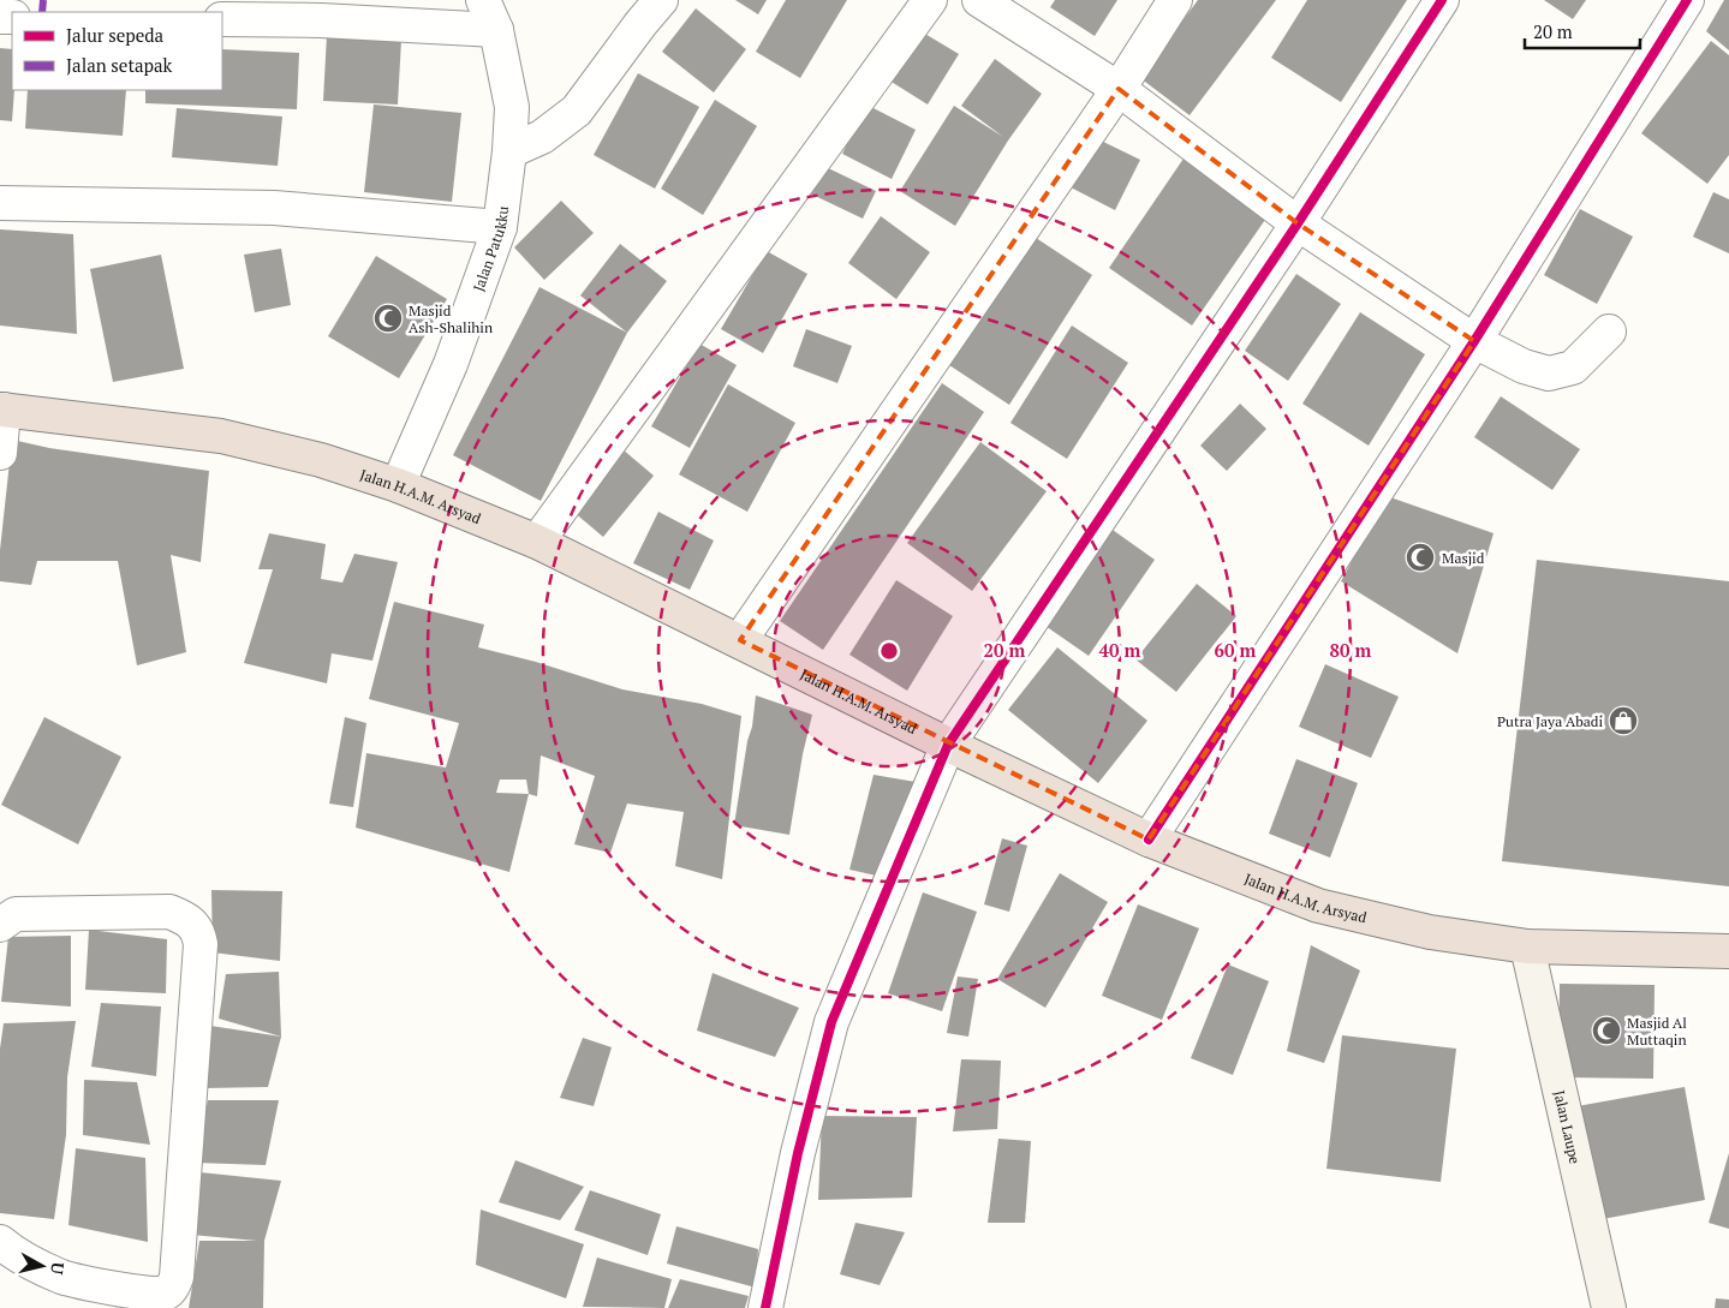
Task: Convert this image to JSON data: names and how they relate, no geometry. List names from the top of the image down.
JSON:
{
  "streets": {
    "highway": ["Jalan H.A.M. Arsyad"],
    "street": ["Jalan Patukku", "Jalan Laupe"]
  },
  "crossings": [
    ["Jalan Patukku", "Jalan H.A.M. Arsyad"],
    ["Jalan H.A.M. Arsyad", "Jalan Laupe"]
  ],
  "places": {
    "mosque": ["Masjid Ash-Shalihin", "Masjid", "Masjid Al Muttaqin"],
    "shop": ["Putra Jaya Abadi"]
  },
  "legend": ["Jalur sepeda", "Jalan setapak"],
  "scale_bar": "20 m",
  "north": "right",
  "rings": [
    "20 m",
    "40 m",
    "60 m",
    "80 m"
  ]
}
